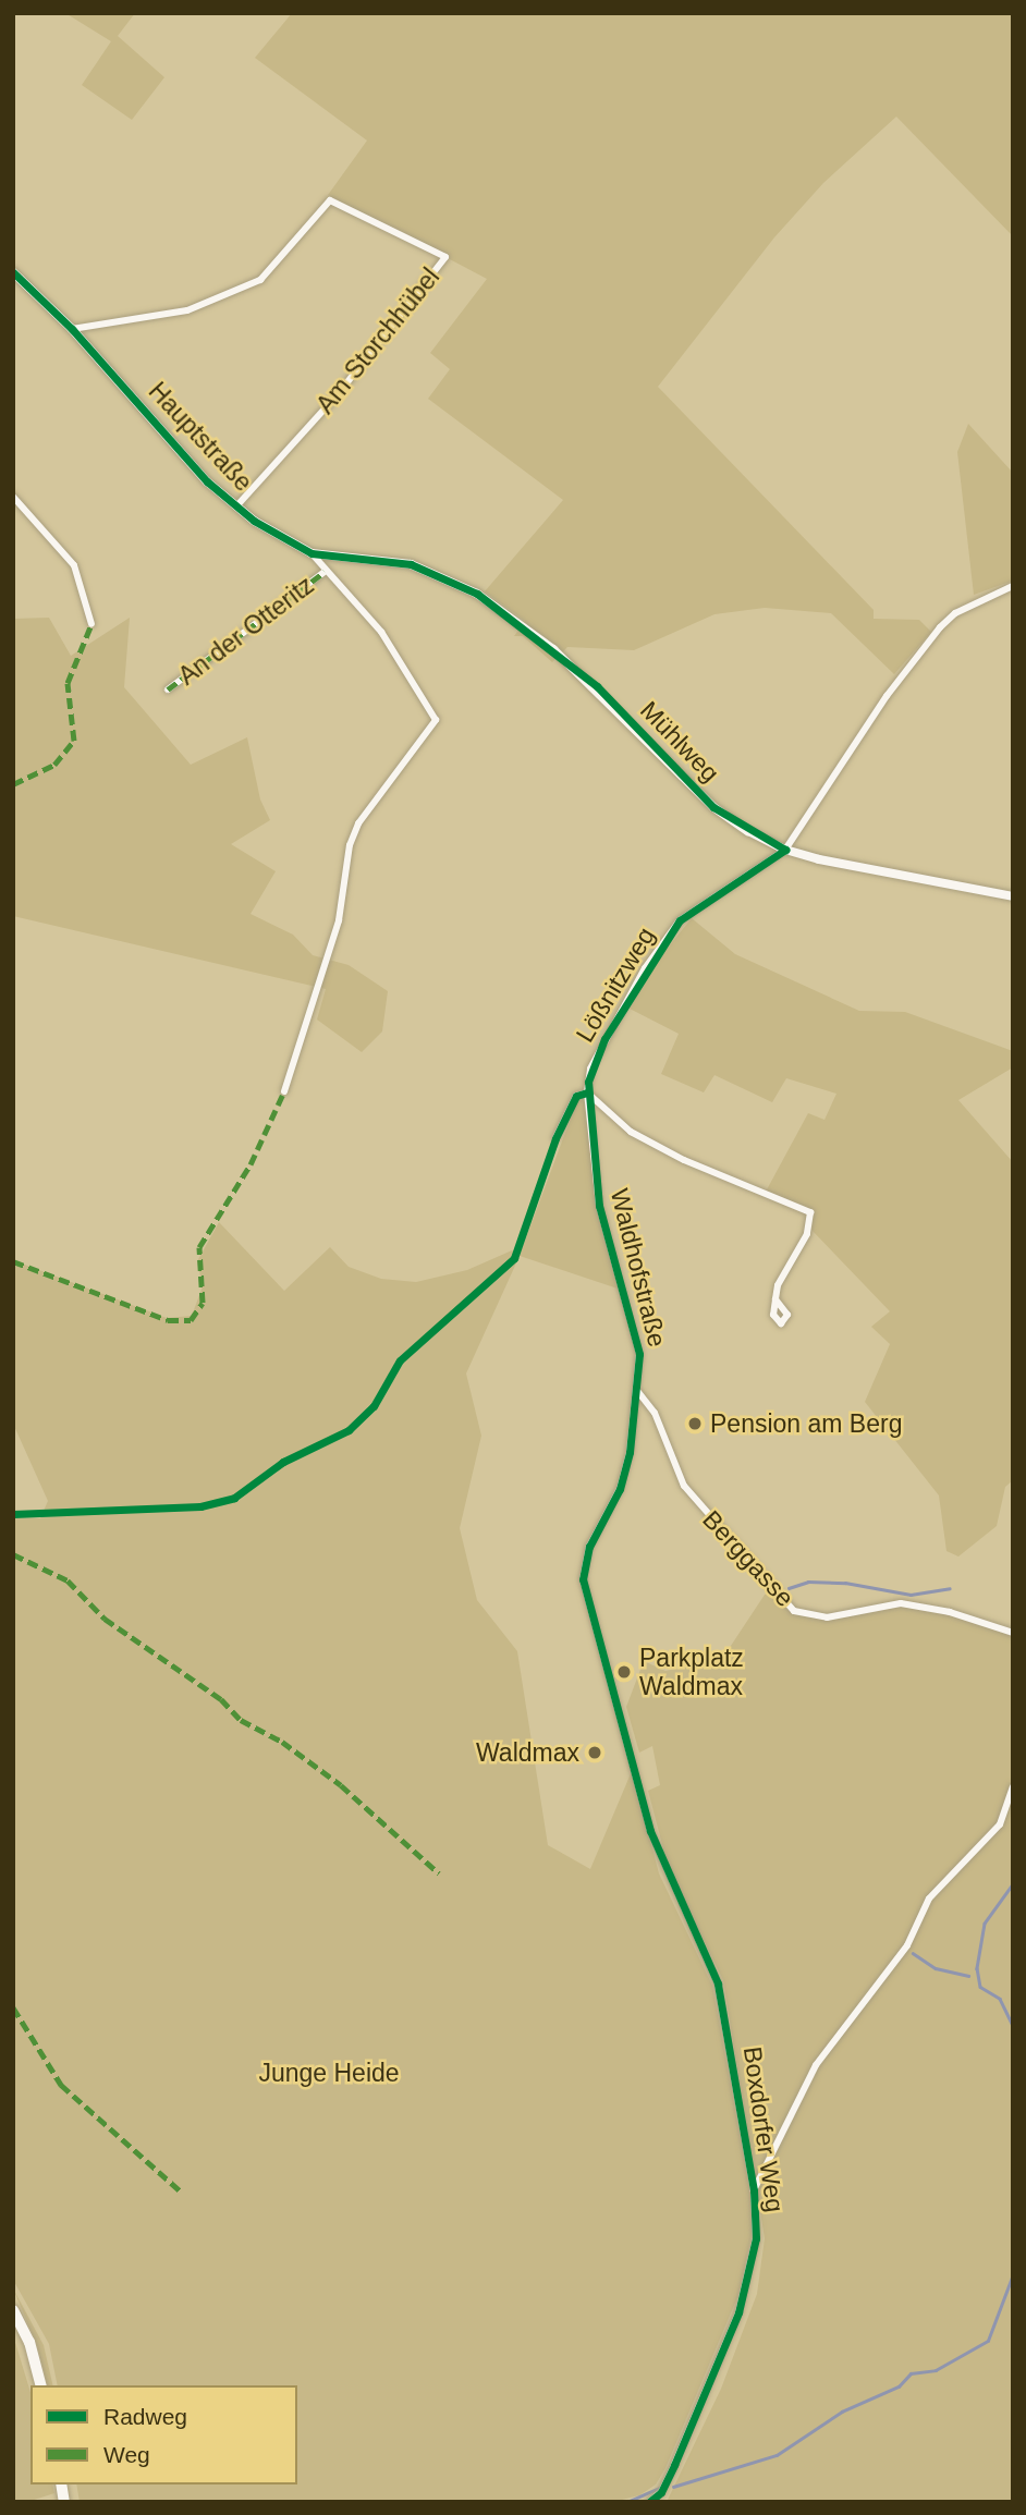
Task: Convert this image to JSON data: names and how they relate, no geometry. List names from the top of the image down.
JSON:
{
  "streets": {
    "street": [
      "Am Storchhübel",
      "Hauptstraße",
      "An der Otteritz",
      "Mühlweg",
      "Lößnitzweg",
      "Waldhofstraße",
      "Berggasse",
      "Boxdorfer Weg"
    ]
  },
  "crossings": [
    ["Am Storchhübel", "Hauptstraße"],
    ["Hauptstraße", "Mühlweg"],
    ["Mühlweg", "Lößnitzweg"],
    ["Lößnitzweg", "Waldhofstraße"],
    ["Waldhofstraße", "Berggasse"],
    ["Waldhofstraße", "Boxdorfer Weg"]
  ],
  "parks": ["Junge Heide"],
  "places": ["Pension am Berg", "Parkplatz Waldmax", "Waldmax"],
  "legend": ["Radweg", "Weg"]
}
